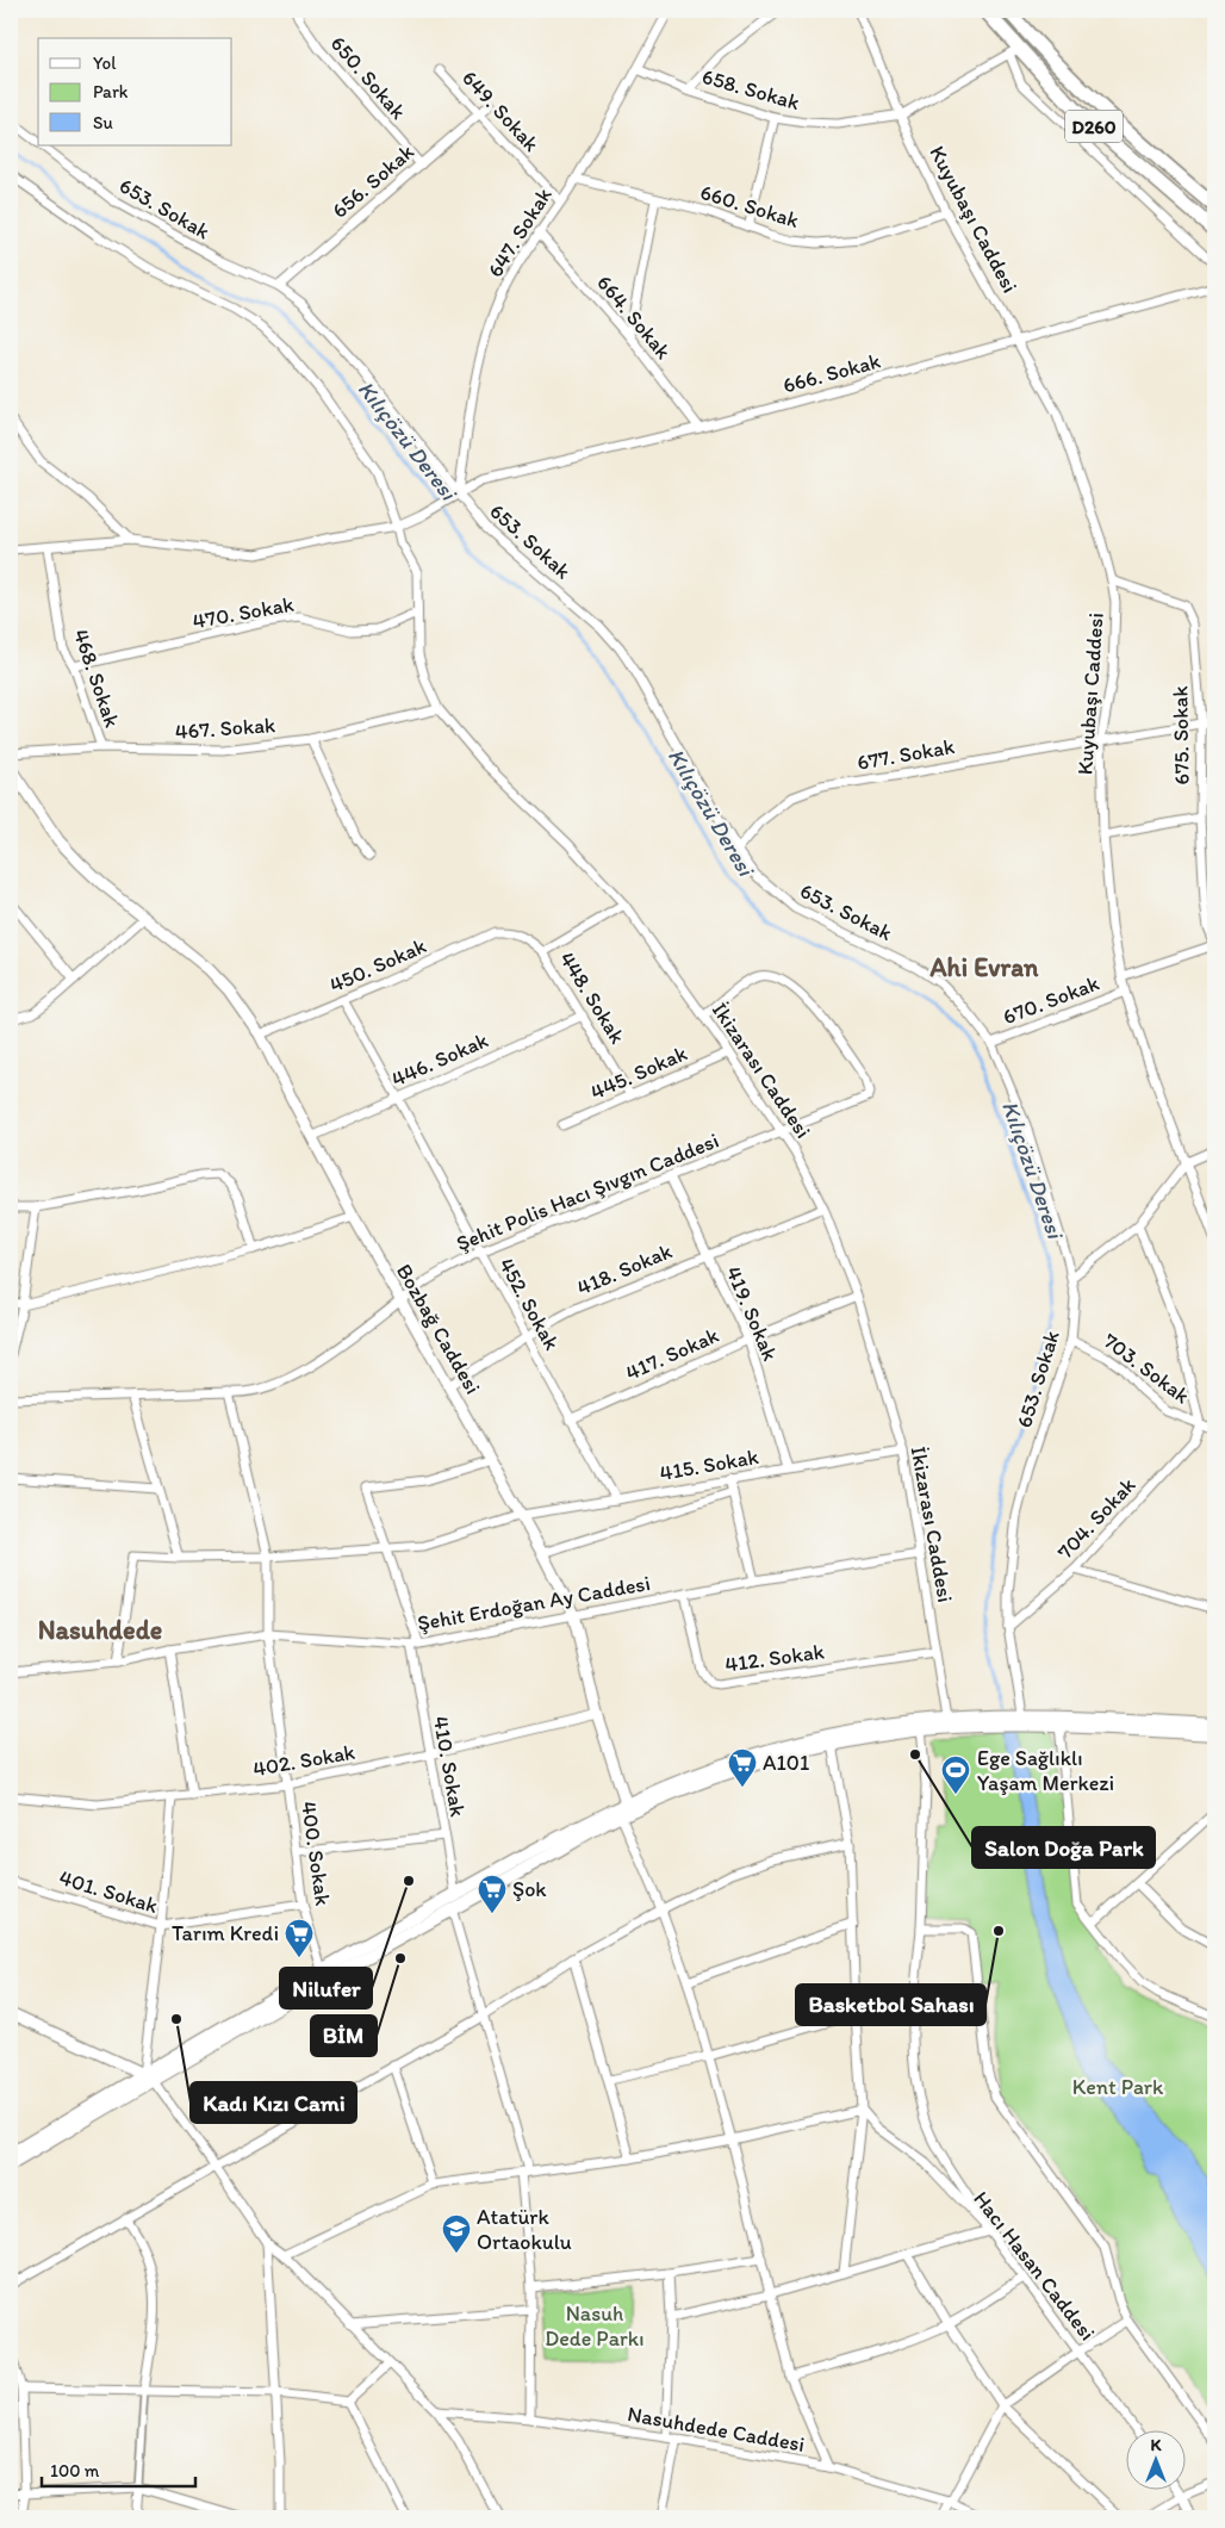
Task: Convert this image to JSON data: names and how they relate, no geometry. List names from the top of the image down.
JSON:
{
  "streets": {
    "highway": ["D260"],
    "street": [
      "650. Sokak",
      "658. Sokak",
      "649. Sokak",
      "656. Sokak",
      "660. Sokak",
      "653. Sokak",
      "Kuyubaşı Caddesi",
      "647. Sokak",
      "664. Sokak",
      "666. Sokak",
      "470. Sokak",
      "468. Sokak",
      "467. Sokak",
      "675. Sokak",
      "677. Sokak",
      "450. Sokak",
      "448. Sokak",
      "670. Sokak",
      "446. Sokak",
      "İkizarası Caddesi",
      "445. Sokak",
      "Şehit Polis Hacı Şıvgın Caddesi",
      "418. Sokak",
      "452. Sokak",
      "419. Sokak",
      "Bozbağ Caddesi",
      "417. Sokak",
      "703. Sokak",
      "415. Sokak",
      "704. Sokak",
      "Şehit Erdoğan Ay Caddesi",
      "412. Sokak",
      "402. Sokak",
      "410. Sokak",
      "400. Sokak",
      "401. Sokak",
      "Hacı Hasan Caddesi",
      "Nasuhdede Caddesi"
    ]
  },
  "crossings": [
    ["650. Sokak", "656. Sokak"],
    ["658. Sokak", "D260"],
    ["658. Sokak", "Kuyubaşı Caddesi"],
    ["658. Sokak", "647. Sokak"],
    ["649. Sokak", "656. Sokak"],
    ["649. Sokak", "647. Sokak"],
    ["656. Sokak", "653. Sokak"],
    ["660. Sokak", "Kuyubaşı Caddesi"],
    ["660. Sokak", "647. Sokak"],
    ["653. Sokak", "647. Sokak"],
    ["653. Sokak", "666. Sokak"],
    ["653. Sokak", "677. Sokak"],
    ["653. Sokak", "670. Sokak"],
    ["653. Sokak", "703. Sokak"],
    ["653. Sokak", "704. Sokak"],
    ["Kuyubaşı Caddesi", "666. Sokak"],
    ["Kuyubaşı Caddesi", "675. Sokak"],
    ["Kuyubaşı Caddesi", "677. Sokak"],
    ["Kuyubaşı Caddesi", "670. Sokak"],
    ["647. Sokak", "664. Sokak"],
    ["647. Sokak", "666. Sokak"],
    ["664. Sokak", "666. Sokak"],
    ["666. Sokak", "468. Sokak"],
    ["666. Sokak", "İkizarası Caddesi"],
    ["470. Sokak", "468. Sokak"],
    ["470. Sokak", "İkizarası Caddesi"],
    ["468. Sokak", "467. Sokak"],
    ["467. Sokak", "İkizarası Caddesi"],
    ["675. Sokak", "677. Sokak"],
    ["450. Sokak", "448. Sokak"],
    ["450. Sokak", "452. Sokak"],
    ["450. Sokak", "Bozbağ Caddesi"],
    ["448. Sokak", "446. Sokak"],
    ["448. Sokak", "445. Sokak"],
    ["446. Sokak", "452. Sokak"],
    ["446. Sokak", "Bozbağ Caddesi"],
    ["İkizarası Caddesi", "445. Sokak"],
    ["İkizarası Caddesi", "Şehit Polis Hacı Şıvgın Caddesi"],
    ["İkizarası Caddesi", "418. Sokak"],
    ["İkizarası Caddesi", "417. Sokak"],
    ["İkizarası Caddesi", "415. Sokak"],
    ["İkizarası Caddesi", "Şehit Erdoğan Ay Caddesi"],
    ["İkizarası Caddesi", "412. Sokak"],
    ["Şehit Polis Hacı Şıvgın Caddesi", "452. Sokak"],
    ["Şehit Polis Hacı Şıvgın Caddesi", "419. Sokak"],
    ["Şehit Polis Hacı Şıvgın Caddesi", "Bozbağ Caddesi"],
    ["Şehit Polis Hacı Şıvgın Caddesi", "400. Sokak"],
    ["418. Sokak", "452. Sokak"],
    ["418. Sokak", "419. Sokak"],
    ["418. Sokak", "Bozbağ Caddesi"],
    ["452. Sokak", "417. Sokak"],
    ["452. Sokak", "415. Sokak"],
    ["419. Sokak", "417. Sokak"],
    ["419. Sokak", "415. Sokak"],
    ["Bozbağ Caddesi", "415. Sokak"],
    ["Bozbağ Caddesi", "Şehit Erdoğan Ay Caddesi"],
    ["Bozbağ Caddesi", "402. Sokak"],
    ["Bozbağ Caddesi", "410. Sokak"],
    ["703. Sokak", "704. Sokak"],
    ["415. Sokak", "Şehit Erdoğan Ay Caddesi"],
    ["415. Sokak", "410. Sokak"],
    ["415. Sokak", "400. Sokak"],
    ["Şehit Erdoğan Ay Caddesi", "412. Sokak"],
    ["Şehit Erdoğan Ay Caddesi", "410. Sokak"],
    ["Şehit Erdoğan Ay Caddesi", "400. Sokak"],
    ["402. Sokak", "410. Sokak"],
    ["402. Sokak", "400. Sokak"],
    ["400. Sokak", "401. Sokak"]
  ],
  "districts": ["Ahi Evran", "Nasuhdede"],
  "water": ["Kılıçözü Deresi"],
  "parks": ["Kent Park", "Nasuh Dede Parkı"],
  "places": {
    "other": [
      "Salon Doğa Park",
      "Nilufer",
      "Basketbol Sahası",
      "BİM",
      "Kadı Kızı Cami"
    ],
    "supermarket": ["A101", "Şok", "Tarım Kredi"],
    "sports": ["Ege Sağlıklı Yaşam Merkezi"],
    "school or university": ["Atatürk Ortaokulu"]
  },
  "legend": ["Yol", "Park", "Su"],
  "scale_bar": "100 m",
  "north": "top"
}
